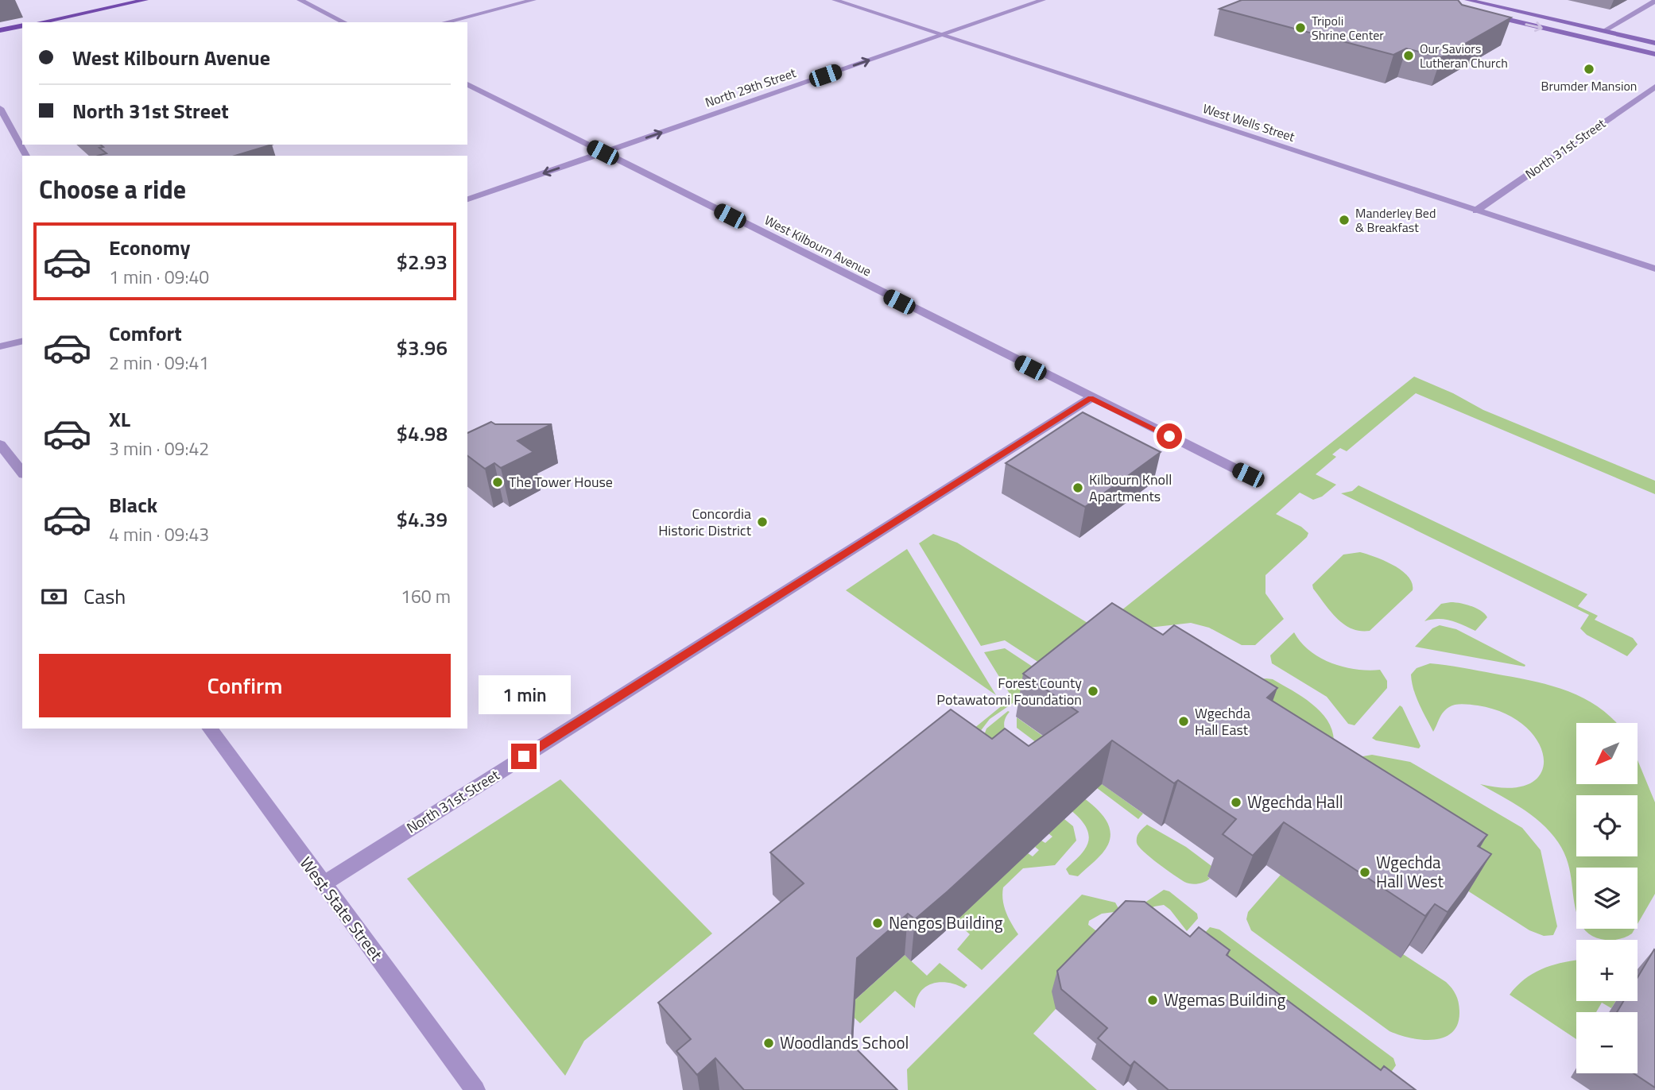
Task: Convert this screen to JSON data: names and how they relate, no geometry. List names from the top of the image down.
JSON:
{
  "streets": {
    "street": [
      "North 29th Street",
      "West Wells Street",
      "North 31st Street",
      "West Kilbourn Avenue",
      "West State Street"
    ]
  },
  "crossings": [
    ["North 29th Street", "West Wells Street"],
    ["North 29th Street", "West Kilbourn Avenue"],
    ["West Wells Street", "North 31st Street"],
    ["North 31st Street", "West Kilbourn Avenue"],
    ["North 31st Street", "West State Street"]
  ],
  "places": [
    "Tripoli Shrine Center",
    "Our Saviors Lutheran Church",
    "Brumder Mansion",
    "Manderley Bed & Breakfast",
    "The Tower House",
    "Kilbourn Knoll Apartments",
    "Concordia Historic District",
    "Forest County Potawatomi Foundation",
    "Wgechda Hall East",
    "Wgechda Hall",
    "Wgechda Hall West",
    "Nengos Building",
    "Wgemas Building",
    "Woodlands School"
  ],
  "north": "bottom left",
  "page": {
    "banner": ["West Kilbourn Avenue", "North 31st Street"],
    "heading": "Choose a ride",
    "list": [
      {
        "name": "Economy",
        "note": "1 min · 09:40",
        "value": "$2.93"
      },
      {
        "name": "Comfort",
        "note": "2 min · 09:41",
        "value": "$3.96"
      },
      {
        "name": "XL",
        "note": "3 min · 09:42",
        "value": "$4.98"
      },
      {
        "name": "Black",
        "note": "4 min · 09:43",
        "value": "$4.39"
      }
    ],
    "pay": ["Cash", "160 m"],
    "buttons": "Confirm",
    "bubble": "1 min",
    "map_buttons": ["+", "−"]
  }
}
